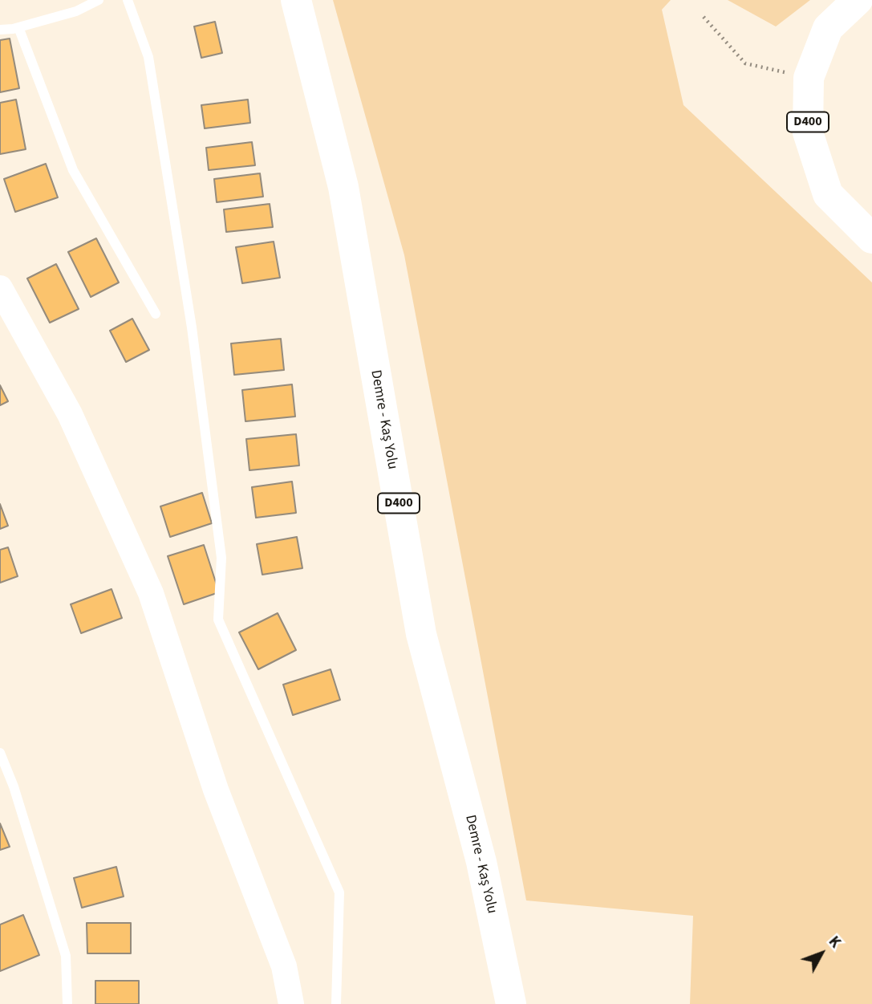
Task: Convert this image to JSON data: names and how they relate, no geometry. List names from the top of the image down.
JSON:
{
  "streets": {
    "highway": ["D400", "Demre - Kaş Yolu"]
  },
  "north": "top right"
}
